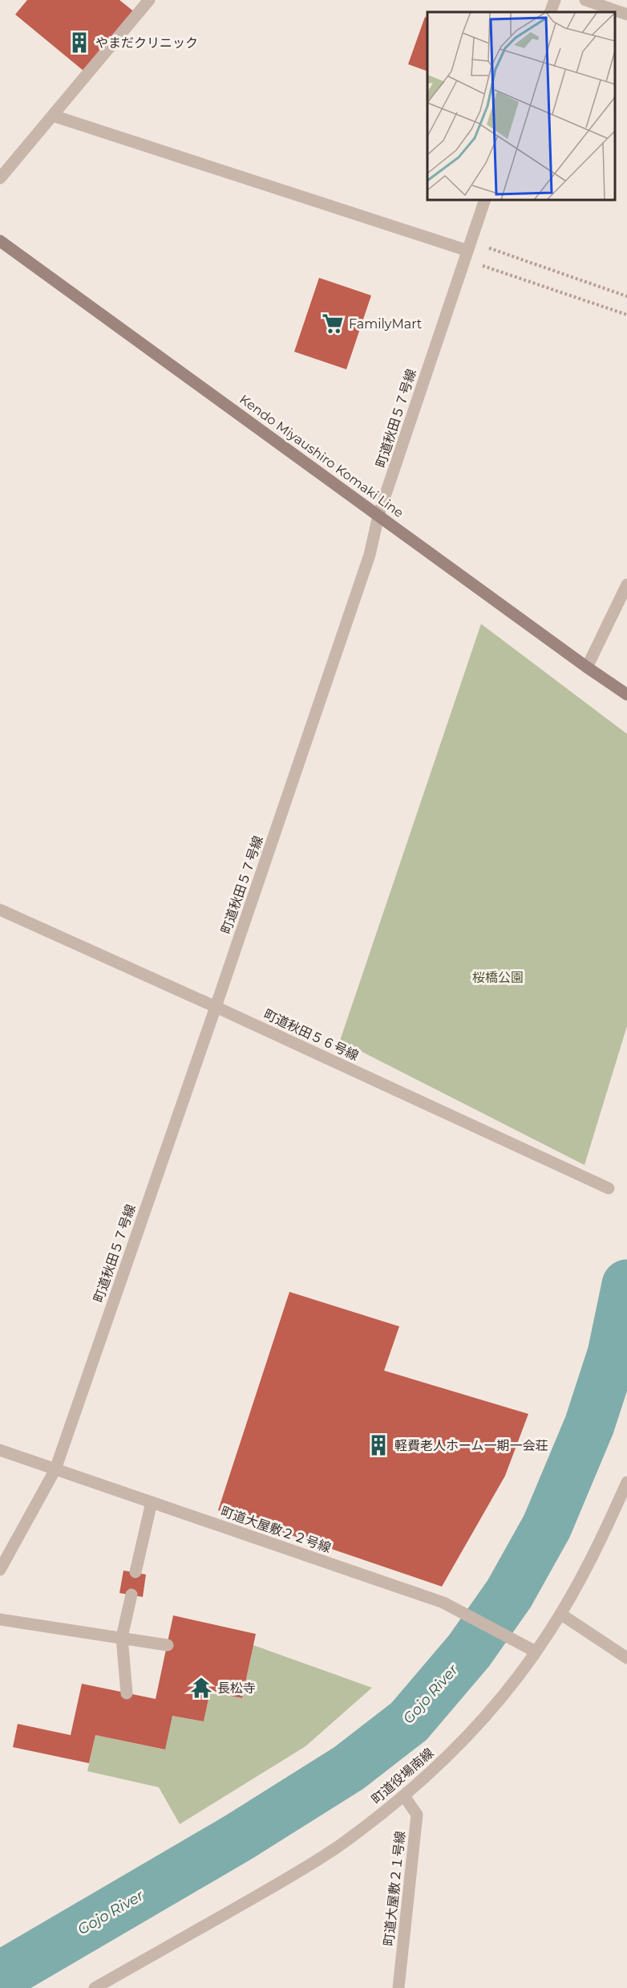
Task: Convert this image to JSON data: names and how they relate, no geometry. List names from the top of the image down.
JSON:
{
  "streets": {
    "main road": ["Kendo Miyaushiro Komaki Line"],
    "street": [
      "町道秋田５７号線",
      "町道秋田５６号線",
      "町道大屋敷２２号線",
      "町道役場南線",
      "町道大屋敷２１号線"
    ]
  },
  "crossings": [
    ["町道秋田５７号線", "Kendo Miyaushiro Komaki Line"],
    ["町道秋田５７号線", "町道秋田５６号線"],
    ["町道秋田５７号線", "町道大屋敷２２号線"],
    ["町道大屋敷２２号線", "町道役場南線"],
    ["町道役場南線", "町道大屋敷２１号線"]
  ],
  "water": ["Gojo River"],
  "parks": ["桜橋公園"],
  "places": {
    "building": ["やまだクリニック", "軽費老人ホーム一期一会荘"],
    "supermarket": ["FamilyMart"],
    "temple": ["長松寺"]
  }
}
